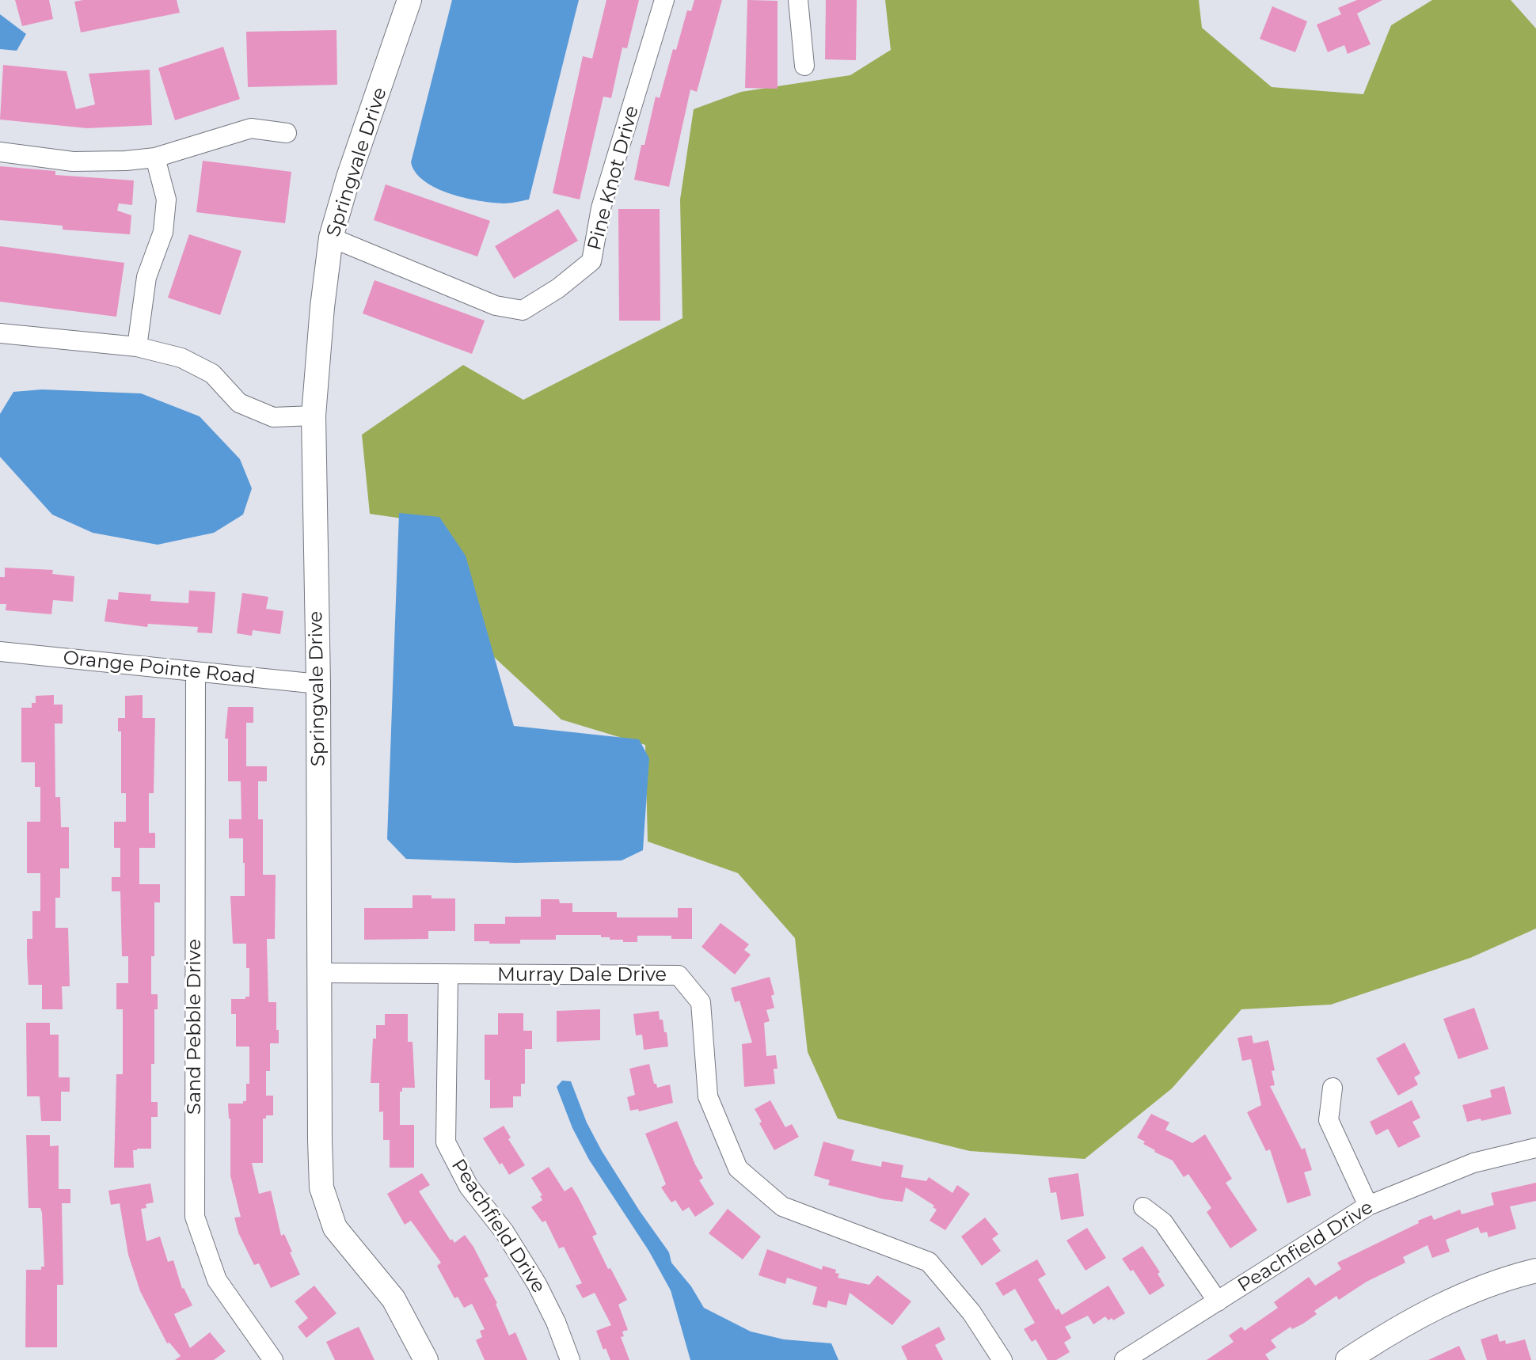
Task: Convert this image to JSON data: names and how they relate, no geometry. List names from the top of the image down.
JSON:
{
  "streets": {
    "street": [
      "Springvale Drive",
      "Pine Knot Drive",
      "Orange Pointe Road",
      "Murray Dale Drive",
      "Sand Pebble Drive",
      "Peachfield Drive"
    ]
  },
  "crossings": [
    ["Springvale Drive", "Pine Knot Drive"],
    ["Springvale Drive", "Orange Pointe Road"],
    ["Springvale Drive", "Murray Dale Drive"],
    ["Orange Pointe Road", "Sand Pebble Drive"],
    ["Murray Dale Drive", "Peachfield Drive"]
  ]
}
